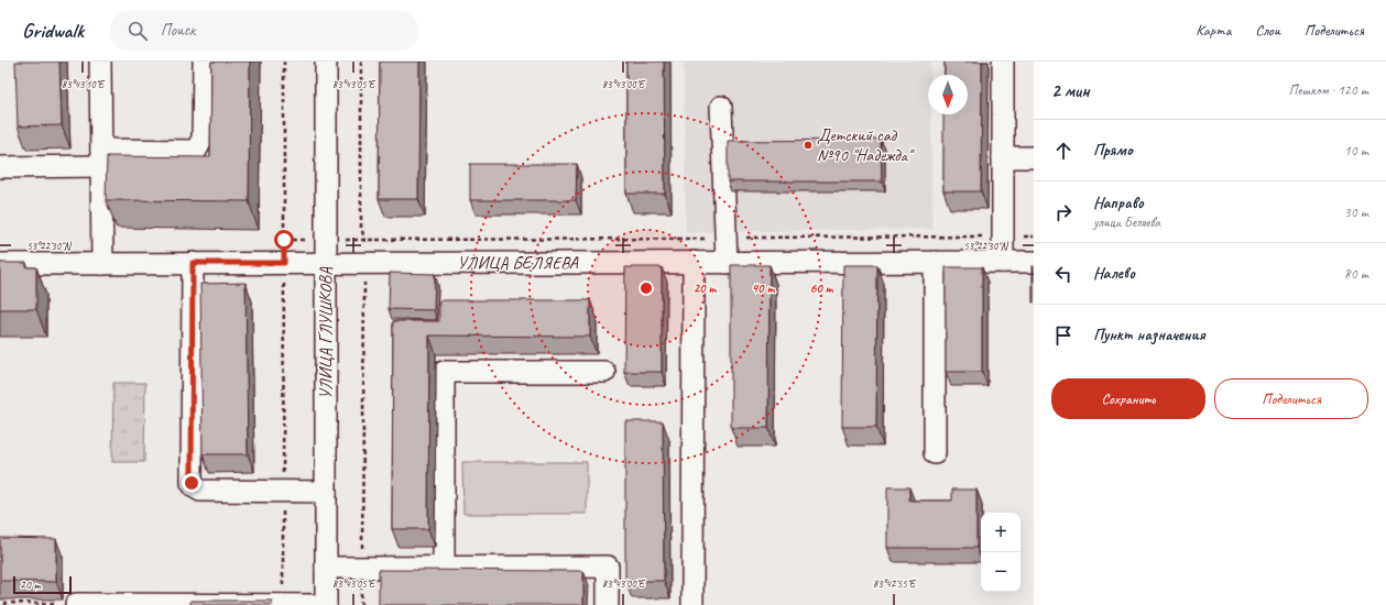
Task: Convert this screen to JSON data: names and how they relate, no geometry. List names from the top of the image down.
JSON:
{
  "streets": {
    "street": ["УЛИЦА БЕЛЯЕВА", "УЛИЦА ГЛУШКОВА"]
  },
  "crossings": [
    ["УЛИЦА БЕЛЯЕВА", "УЛИЦА ГЛУШКОВА"]
  ],
  "places": ["Детский сад №90 \"Надежда\""],
  "scale_bar": "20 m",
  "north": "bottom",
  "page": {
    "header": "Gridwalk",
    "search": "Поиск",
    "nav": ["Карта", "Слои", "Поделиться"],
    "heading": ["2 мин", "Пешком · 120 m"],
    "list": [
      ["Прямо", "10 m"],
      ["Направо", "улица Беляева", "30 m"],
      ["Налево", "80 m"],
      "Пункт назначения"
    ],
    "buttons": ["Сохранить", "Поделиться"],
    "map_buttons": ["+", "−"],
    "scale": "20 m"
  },
  "coordinates": [
    "83°43'10\"E",
    "83°43'05\"E",
    "83°43'00\"E",
    "53°22'30\"N",
    "83°42'55\"E"
  ],
  "rings": ["20 m", "40 m", "60 m"]
}
